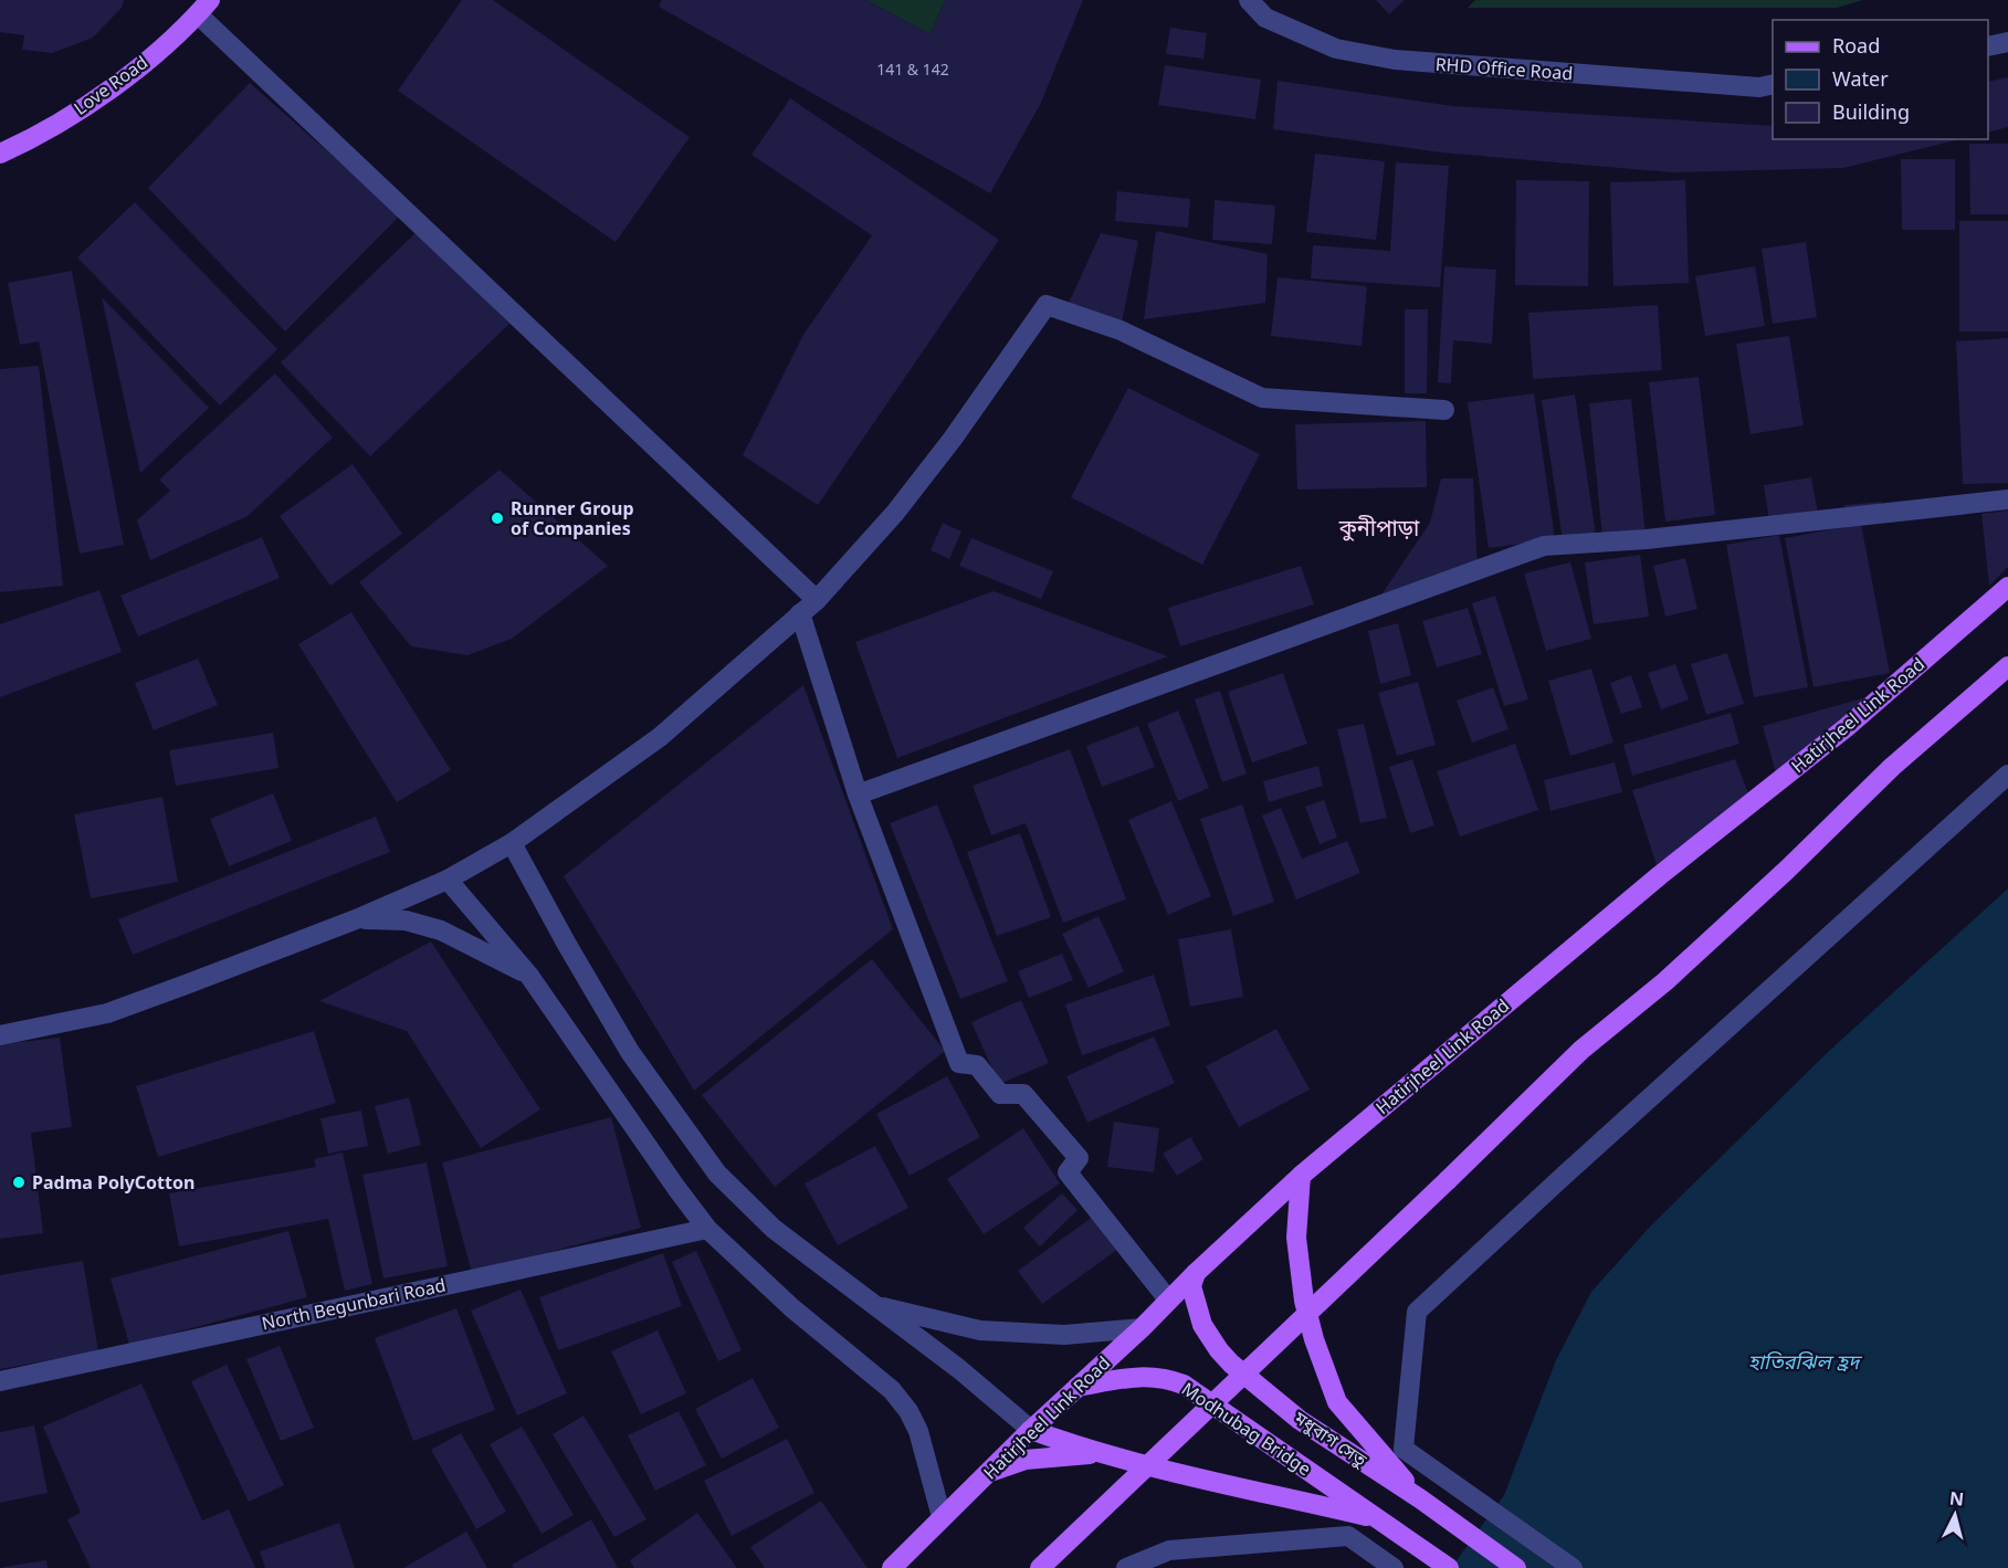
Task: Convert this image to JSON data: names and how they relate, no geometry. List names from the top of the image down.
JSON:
{
  "streets": {
    "main road": [
      "Love Road",
      "Hatirjheel Link Road",
      "Modhubag Bridge",
      "মধুবাগ সেতু"
    ],
    "street": ["RHD Office Road", "North Begunbari Road"]
  },
  "crossings": [
    ["Hatirjheel Link Road", "Modhubag Bridge"],
    ["Hatirjheel Link Road", "মধুবাগ সেতু"]
  ],
  "districts": ["কুনীপাড়া"],
  "water": ["হাতিরঝিল হ্রদ"],
  "places": ["Runner Group of Companies", "Padma PolyCotton"],
  "house_numbers": ["141 & 142"],
  "legend": ["Road", "Water", "Building"],
  "north": "top"
}
